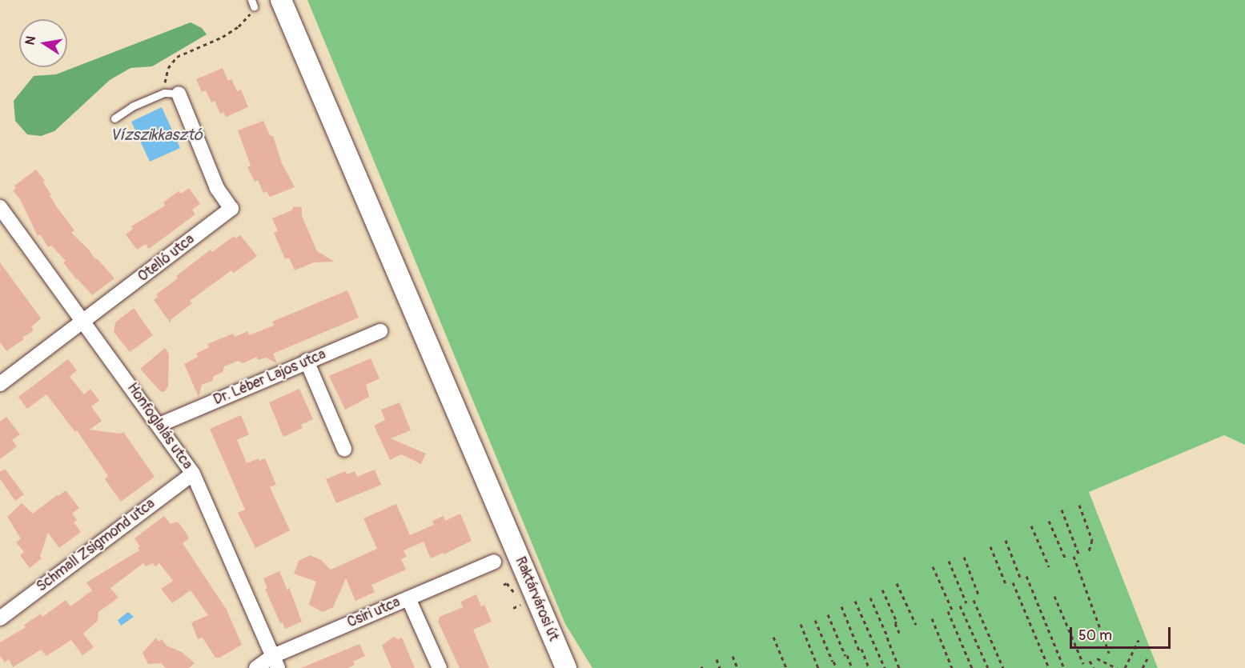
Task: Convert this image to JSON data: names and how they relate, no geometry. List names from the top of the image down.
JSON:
{
  "streets": {
    "main road": ["Raktárvárosi út"],
    "street": [
      "Otelló utca",
      "Dr. Léber Lajos utca",
      "Honfoglalás utca",
      "Schmall Zsigmond utca",
      "Csiri utca"
    ]
  },
  "crossings": [
    ["Otelló utca", "Honfoglalás utca"],
    ["Dr. Léber Lajos utca", "Honfoglalás utca"],
    ["Honfoglalás utca", "Schmall Zsigmond utca"],
    ["Honfoglalás utca", "Csiri utca"]
  ],
  "water": ["Vízszikkasztó"],
  "scale_bar": "50 m",
  "north": "left"
}
